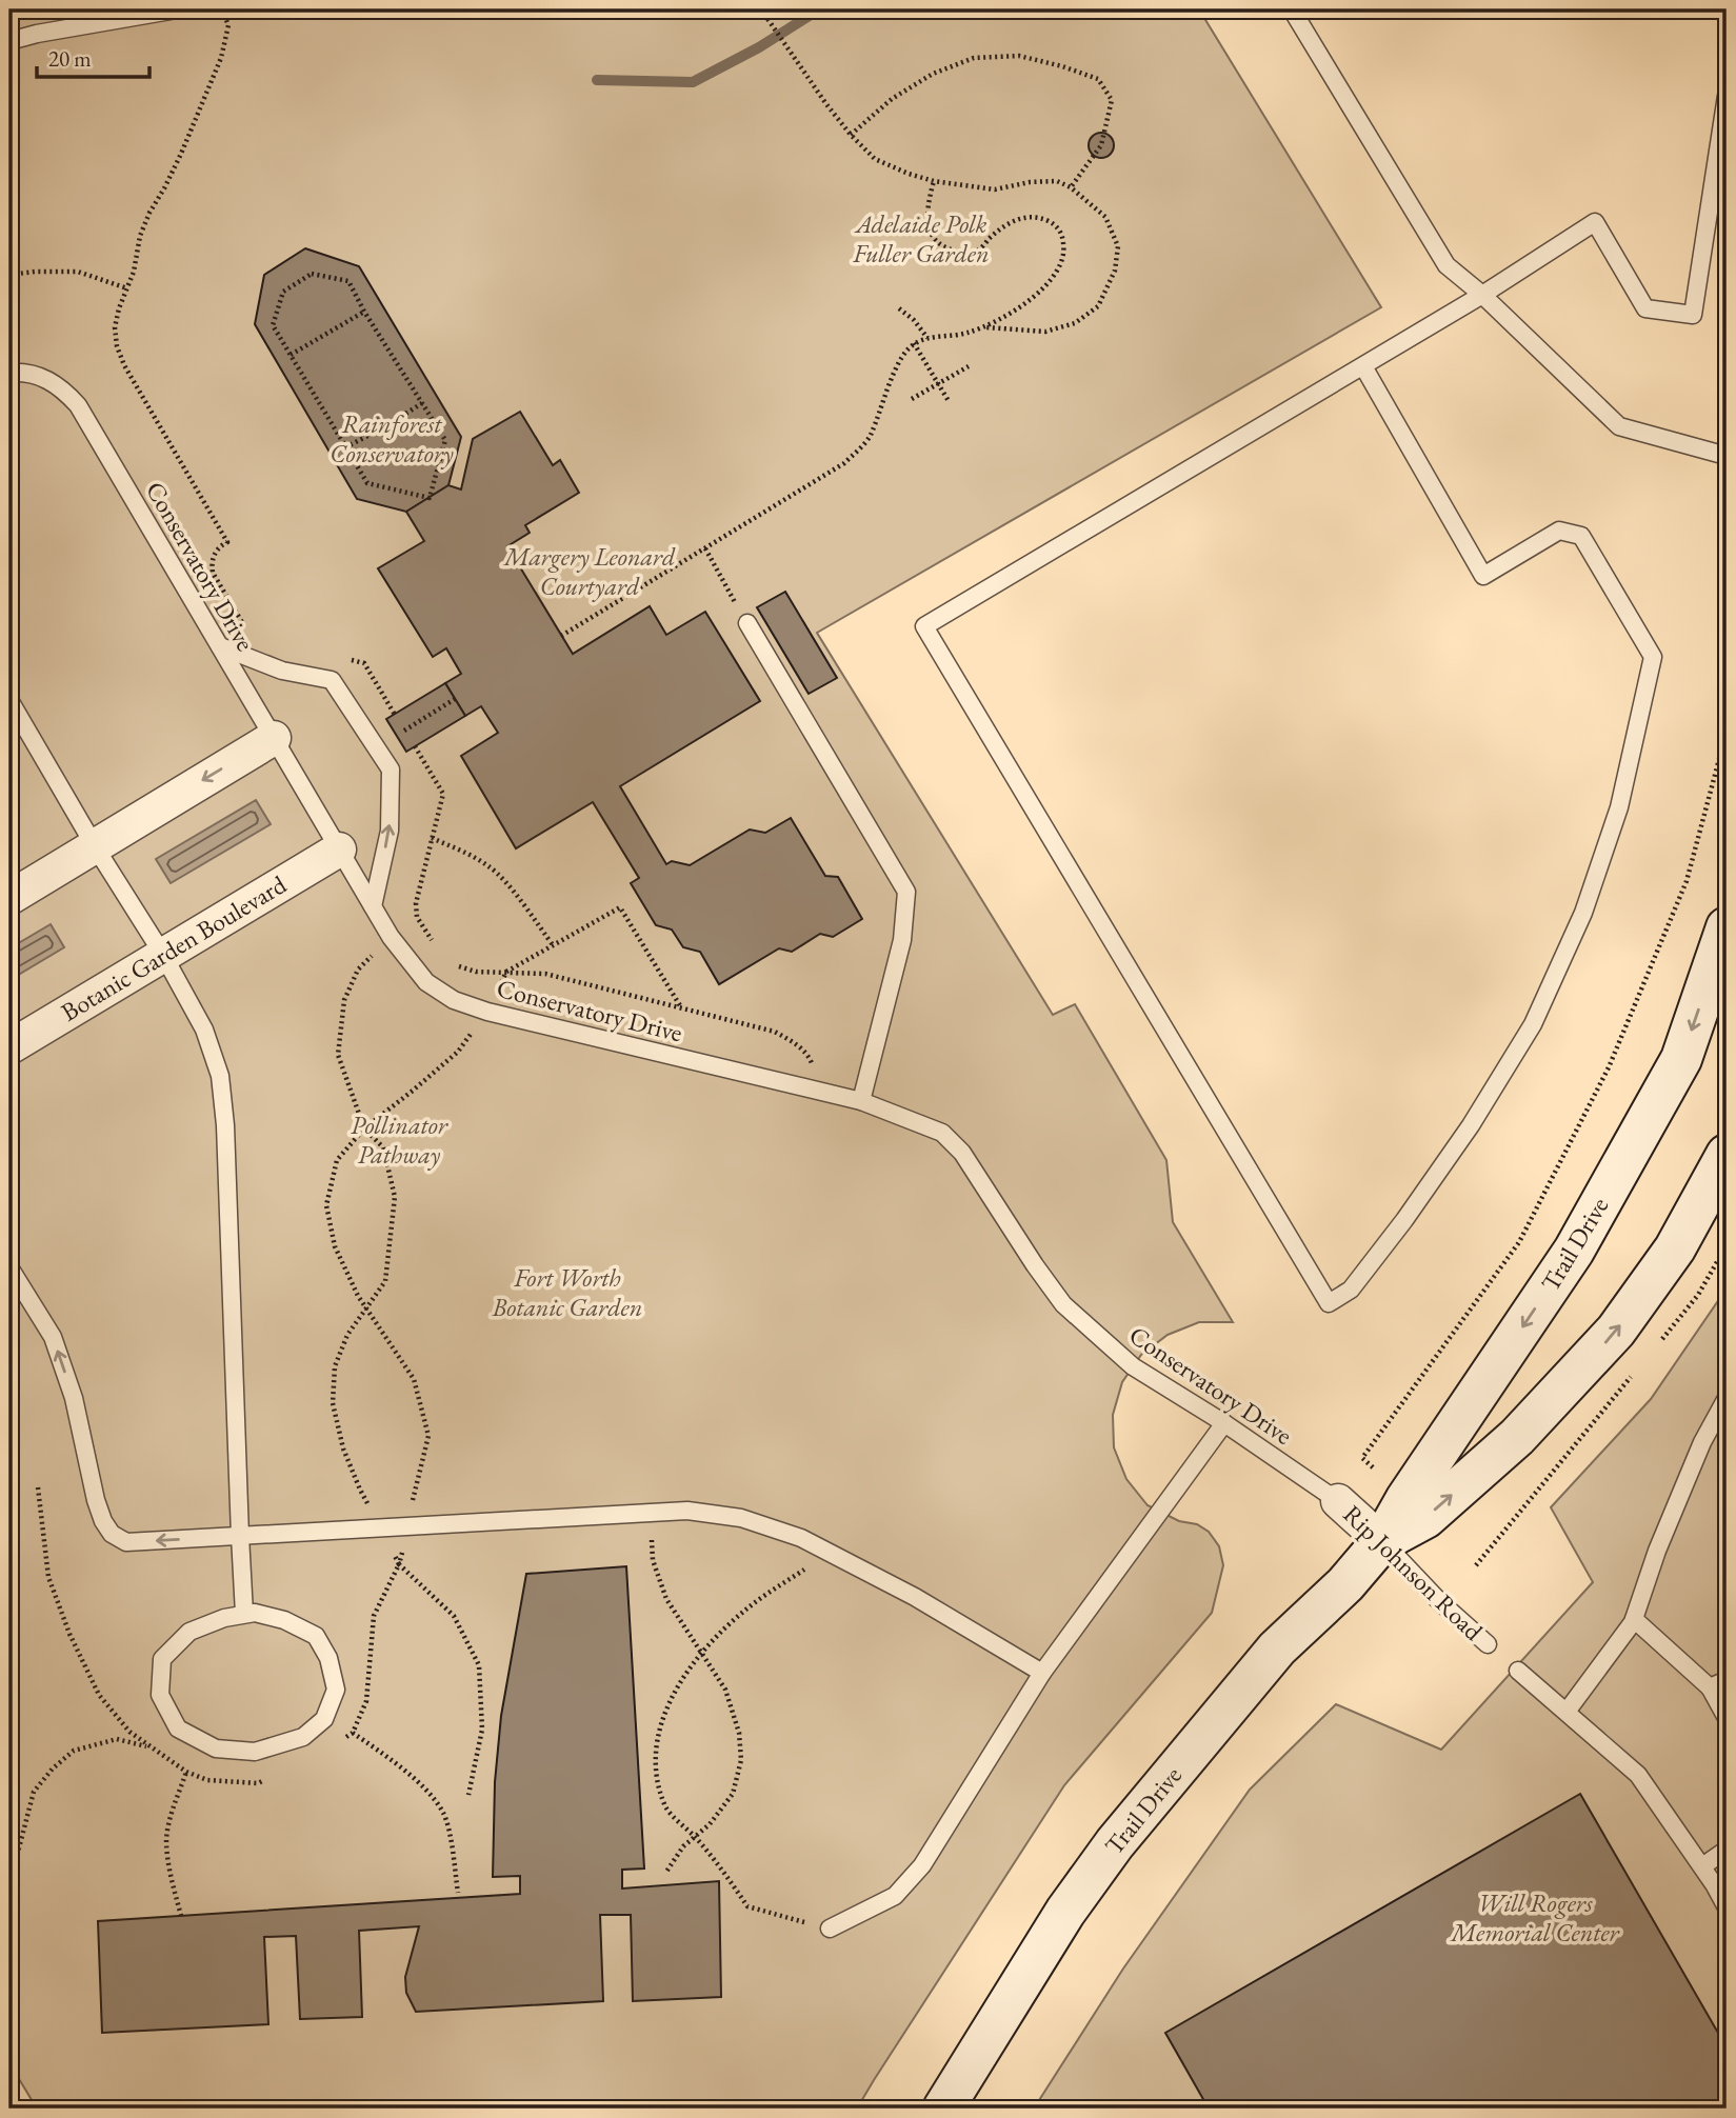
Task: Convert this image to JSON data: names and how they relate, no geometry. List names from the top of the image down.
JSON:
{
  "streets": {
    "street": ["Botanic Garden Boulevard", "Trail Drive", "Rip Johnson Road"],
    "lane": ["Conservatory Drive"]
  },
  "crossings": [
    ["Conservatory Drive", "Botanic Garden Boulevard"],
    ["Conservatory Drive", "Rip Johnson Road"],
    ["Trail Drive", "Rip Johnson Road"]
  ],
  "parks": [
    "Adelaide Polk Fuller Garden",
    "Rainforest Conservatory",
    "Margery Leonard Courtyard",
    "Pollinator Pathway",
    "Fort Worth Botanic Garden",
    "Will Rogers Memorial Center"
  ],
  "scale_bar": "20 m"
}
